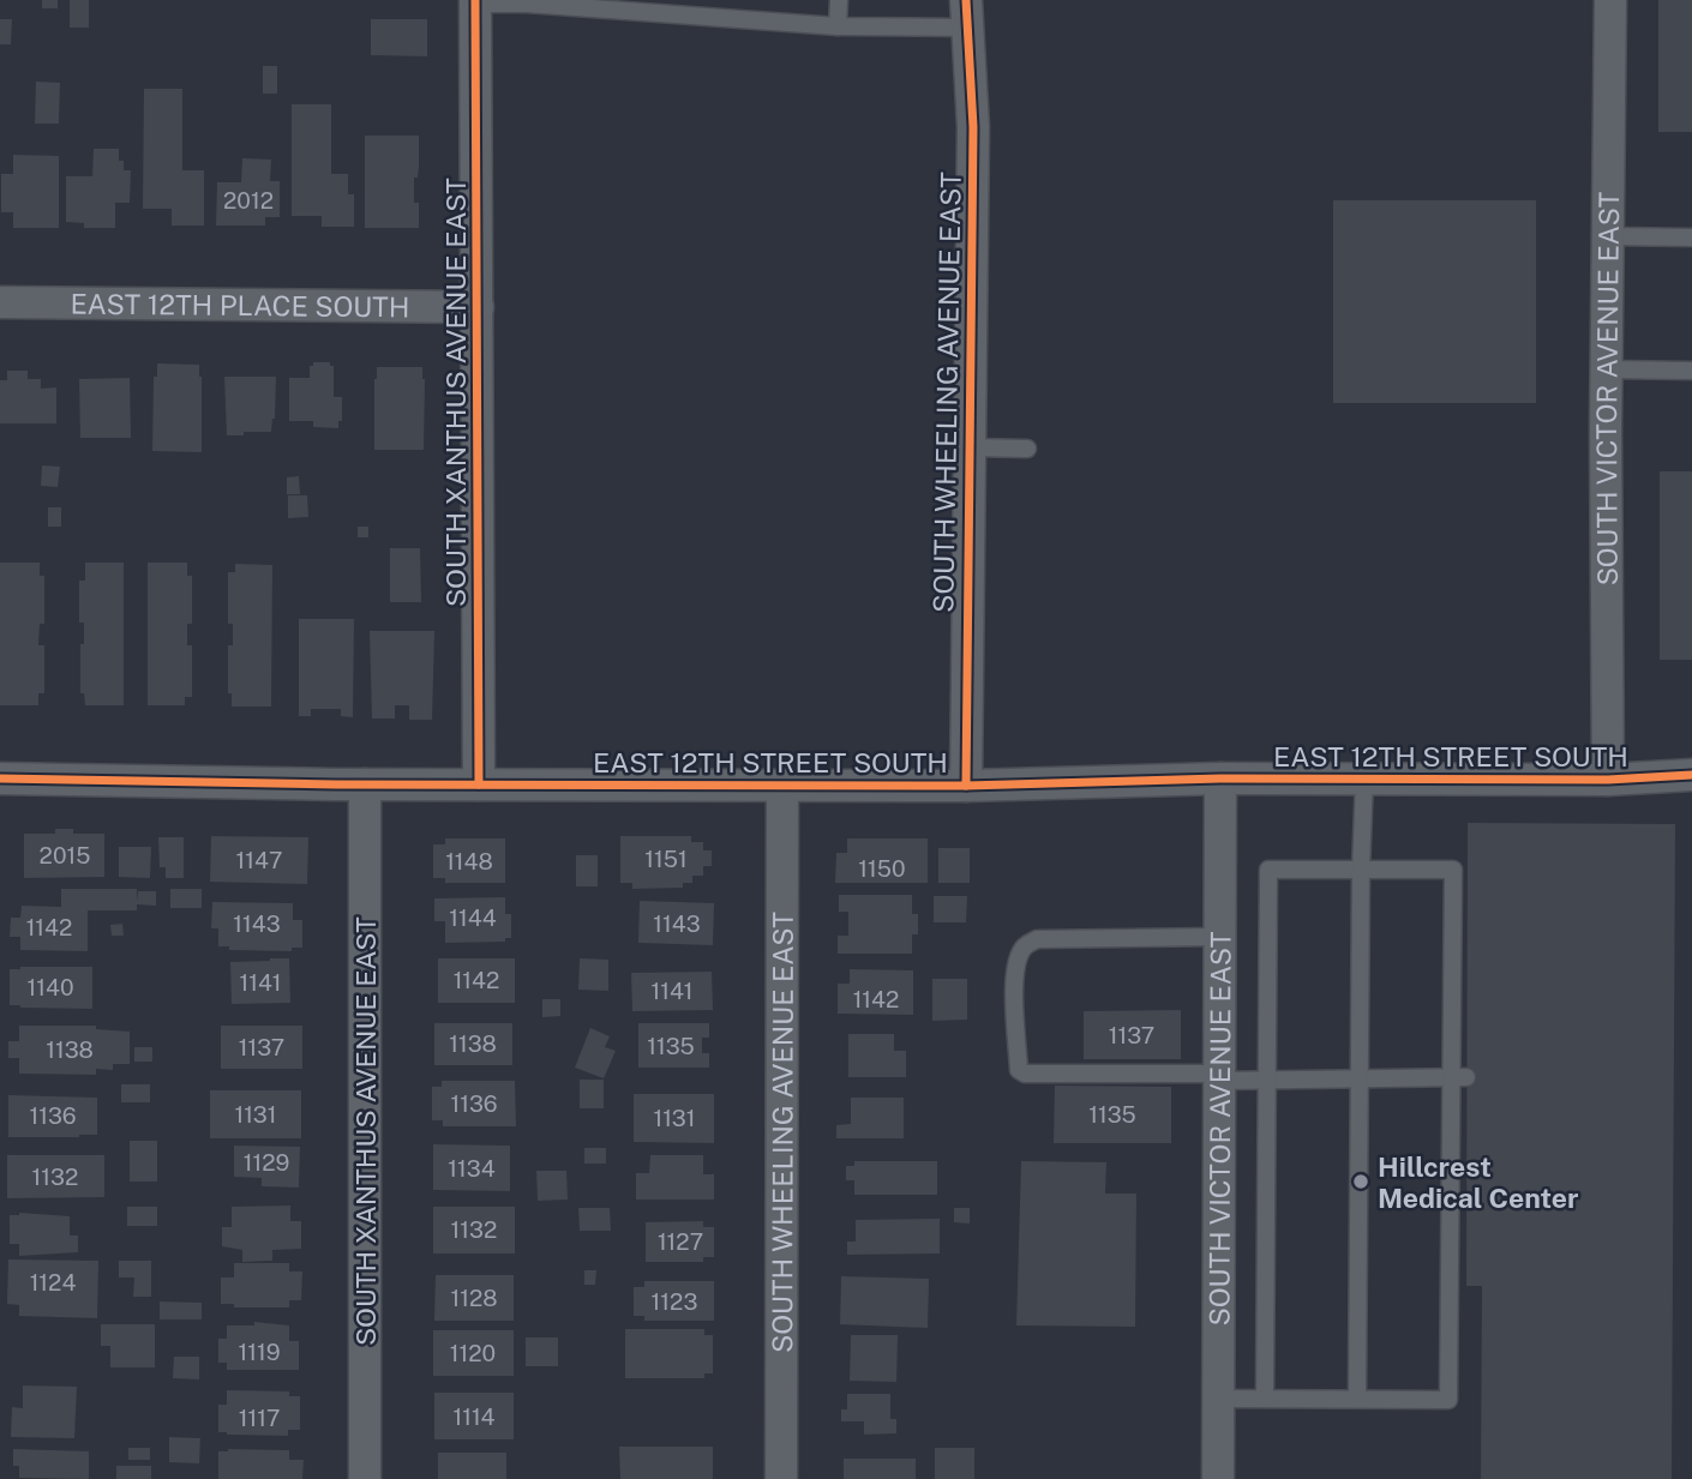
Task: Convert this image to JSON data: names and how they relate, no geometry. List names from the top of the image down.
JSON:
{
  "streets": {
    "street": [
      "EAST 12TH PLACE SOUTH",
      "SOUTH VICTOR AVENUE EAST",
      "SOUTH XANTHUS AVENUE EAST",
      "SOUTH WHEELING AVENUE EAST",
      "EAST 12TH STREET SOUTH"
    ]
  },
  "crossings": [
    ["EAST 12TH PLACE SOUTH", "SOUTH XANTHUS AVENUE EAST"],
    ["SOUTH VICTOR AVENUE EAST", "EAST 12TH STREET SOUTH"],
    ["SOUTH XANTHUS AVENUE EAST", "EAST 12TH STREET SOUTH"],
    ["SOUTH WHEELING AVENUE EAST", "EAST 12TH STREET SOUTH"]
  ],
  "places": ["Hillcrest Medical Center"],
  "house_numbers": [
    "2012",
    "2015",
    "1151",
    "1147",
    "1148",
    "1150",
    "1144",
    "1143",
    "1143",
    "1142",
    "1142",
    "1141",
    "1140",
    "1141",
    "1142",
    "1137",
    "1138",
    "1135",
    "1137",
    "1138",
    "1136",
    "1131",
    "1135",
    "1136",
    "1131",
    "1129",
    "1134",
    "1132",
    "1132",
    "1127",
    "1124",
    "1128",
    "1123",
    "1119",
    "1120",
    "1114",
    "1117"
  ]
}
